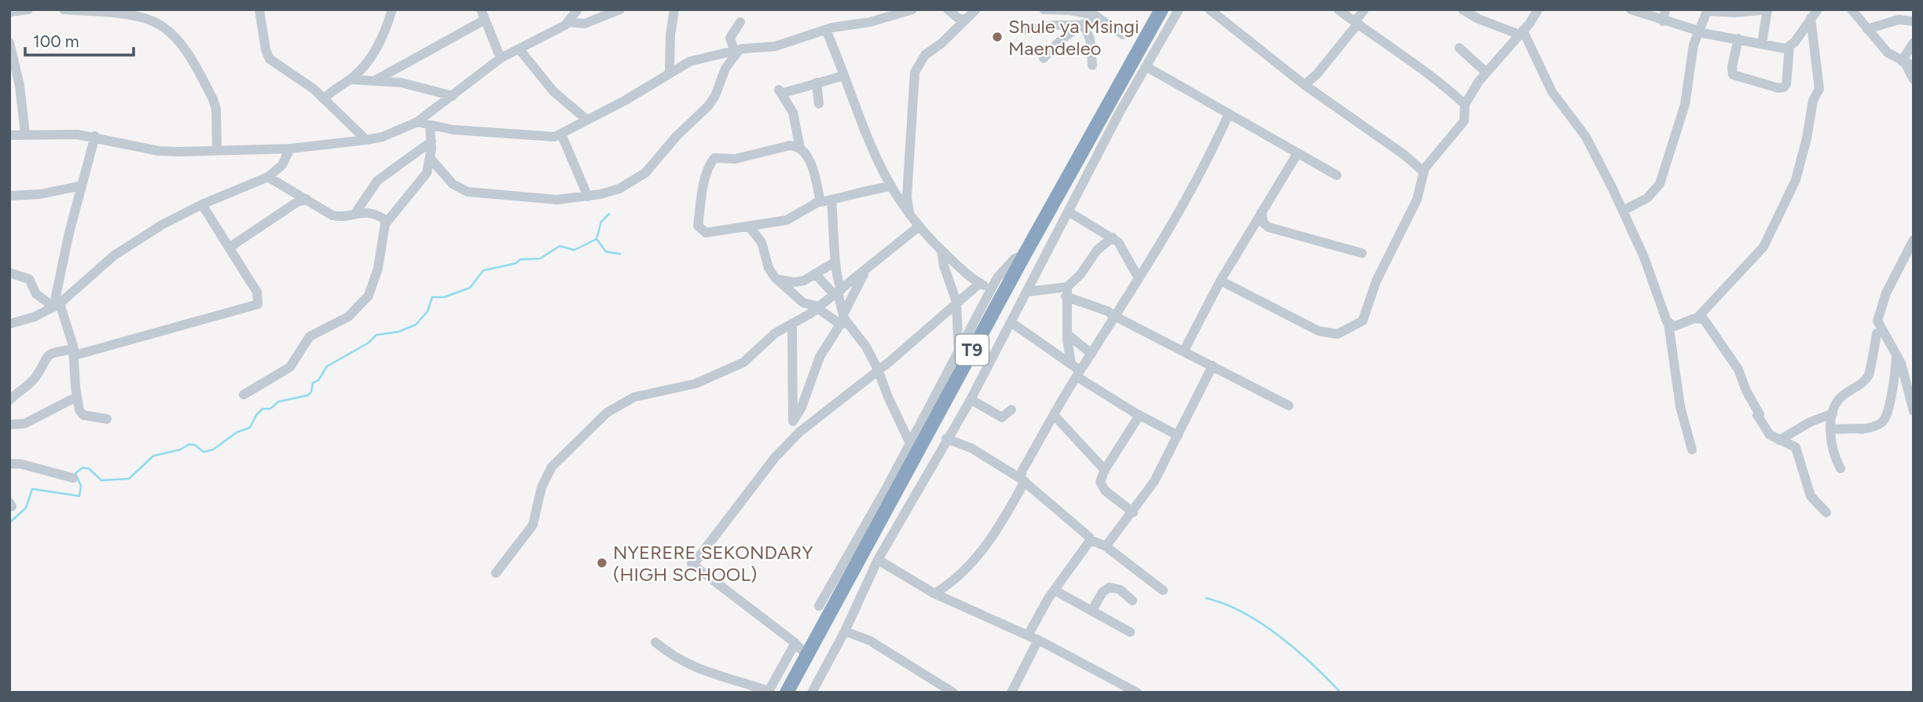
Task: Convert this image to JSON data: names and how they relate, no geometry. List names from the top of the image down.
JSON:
{
  "streets": {
    "highway": ["T9"]
  },
  "places": ["Shule ya Msingi Maendeleo", "NYERERE SEKONDARY (HIGH SCHOOL)"],
  "scale_bar": "100 m"
}
